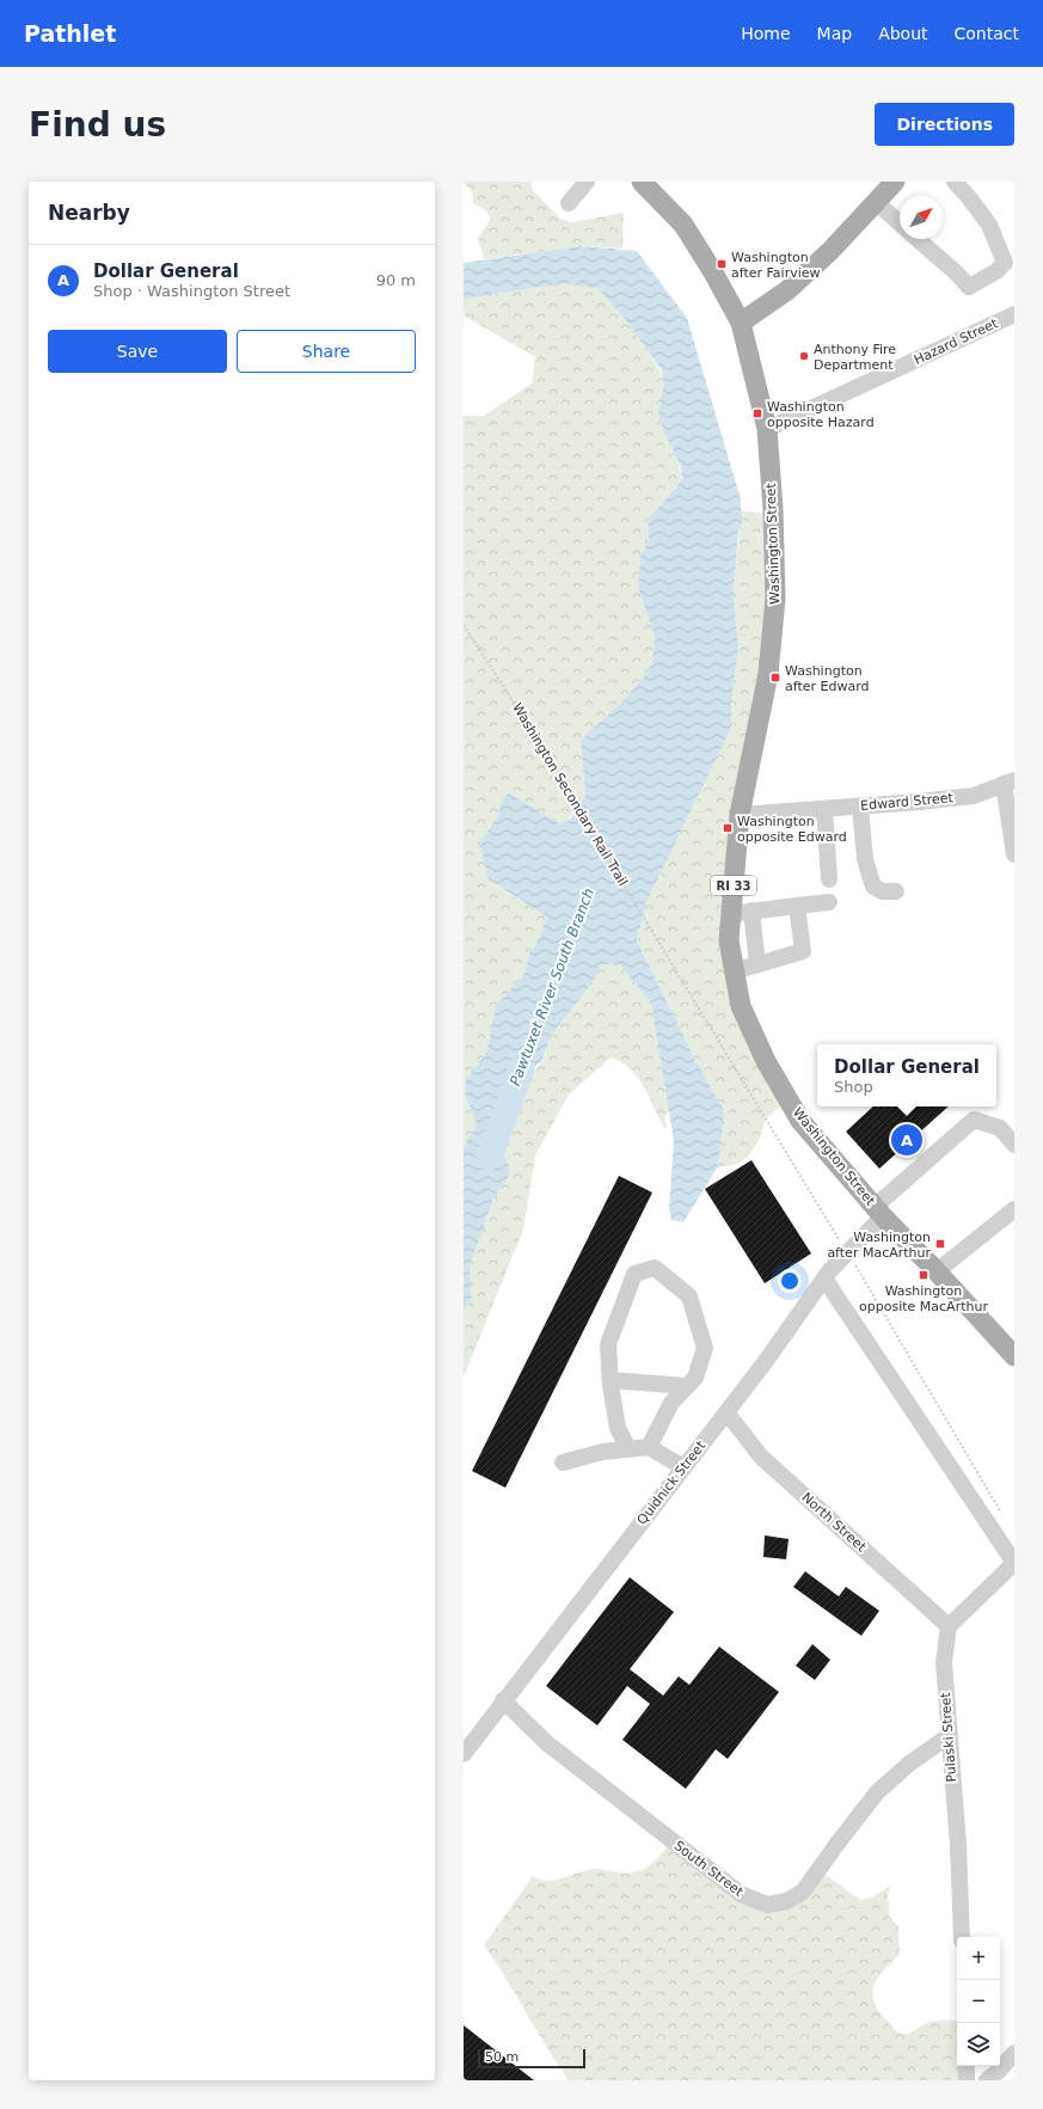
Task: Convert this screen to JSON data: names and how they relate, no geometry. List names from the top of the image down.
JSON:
{
  "streets": {
    "main road": ["Washington Street", "RI 33"],
    "street": [
      "Hazard Street",
      "Edward Street",
      "Quidnick Street",
      "North Street",
      "Pulaski Street",
      "South Street"
    ],
    "path": ["Washington Secondary Rail Trail"]
  },
  "crossings": [
    ["Hazard Street", "Washington Street"],
    ["Washington Street", "Edward Street"],
    ["Washington Street", "Quidnick Street"],
    ["Quidnick Street", "North Street"],
    ["Quidnick Street", "South Street"],
    ["North Street", "Pulaski Street"],
    ["Pulaski Street", "South Street"]
  ],
  "water": ["Pawtuxet River South Branch"],
  "places": {
    "transit": [
      "Washington after Fairview",
      "Washington opposite Hazard",
      "Washington after Edward",
      "Washington opposite Edward",
      "Washington after MacArthur",
      "Washington opposite MacArthur"
    ],
    "other": ["Anthony Fire Department"]
  },
  "scale_bar": "50 m",
  "north": "top right",
  "page": {
    "header": "Pathlet",
    "nav": [
      "Home",
      "Map",
      "About",
      "Contact"
    ],
    "buttons": [
      "Directions",
      ["Save", "Share"]
    ],
    "title": "Find us",
    "heading": "Nearby",
    "list": [
      {
        "mark": "A",
        "name": "Dollar General",
        "note": "Shop · Washington Street",
        "value": "90 m"
      }
    ],
    "popup": ["Dollar General", "Shop"],
    "pins": "A",
    "map_buttons": ["+", "−"],
    "scale": "50 m"
  }
}
